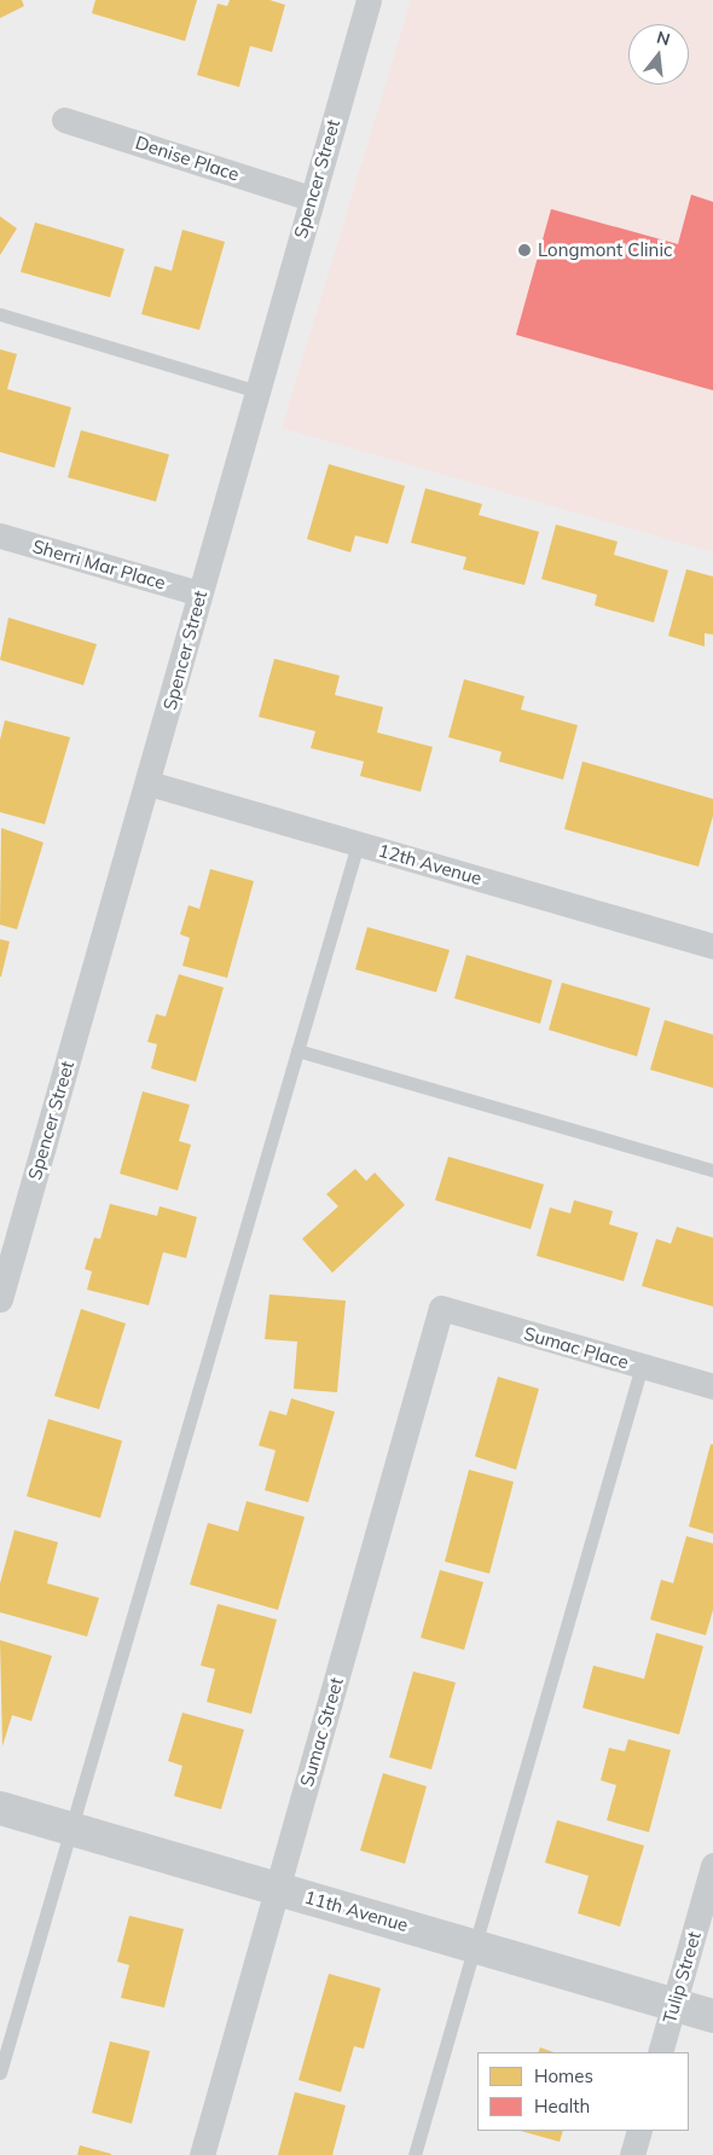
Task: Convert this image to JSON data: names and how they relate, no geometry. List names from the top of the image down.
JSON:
{
  "streets": {
    "street": [
      "Denise Place",
      "Spencer Street",
      "Sherri Mar Place",
      "12th Avenue",
      "Sumac Place",
      "Sumac Street",
      "11th Avenue",
      "Tulip Street"
    ]
  },
  "crossings": [
    ["Denise Place", "Spencer Street"],
    ["Spencer Street", "Sherri Mar Place"],
    ["Spencer Street", "12th Avenue"],
    ["Sumac Place", "Sumac Street"],
    ["Sumac Street", "11th Avenue"],
    ["11th Avenue", "Tulip Street"]
  ],
  "places": ["Longmont Clinic"],
  "legend": ["Homes", "Health"],
  "north": "top"
}
